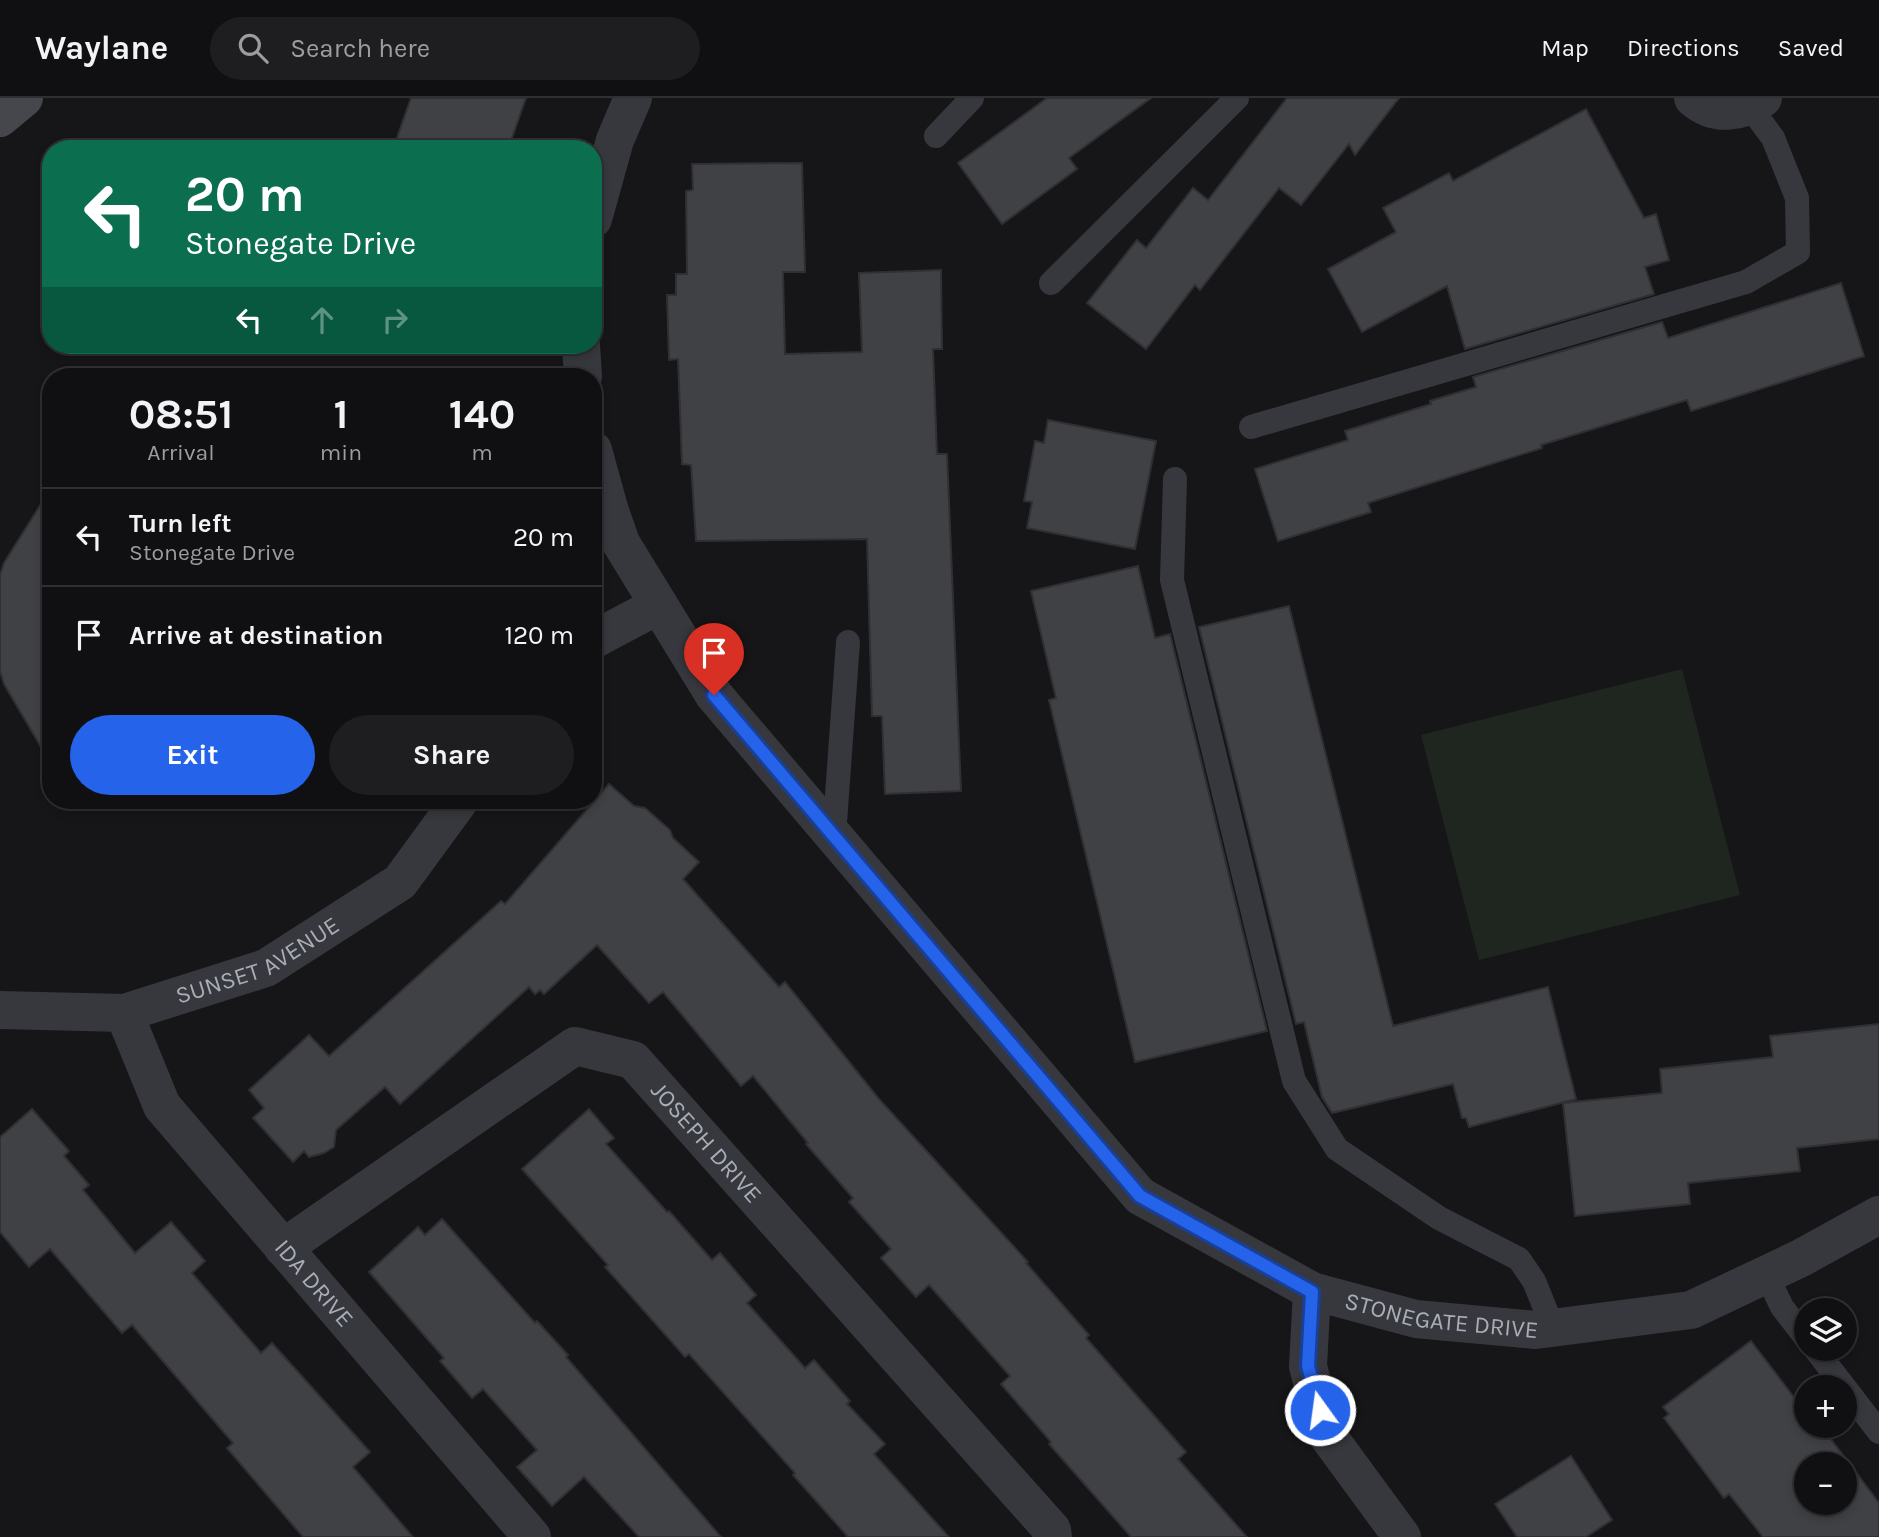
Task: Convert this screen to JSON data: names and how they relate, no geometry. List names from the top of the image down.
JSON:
{
  "streets": {
    "street": [
      "SUNSET AVENUE",
      "JOSEPH DRIVE",
      "IDA DRIVE",
      "STONEGATE DRIVE"
    ]
  },
  "crossings": [
    ["SUNSET AVENUE", "IDA DRIVE"],
    ["JOSEPH DRIVE", "IDA DRIVE"]
  ],
  "page": {
    "header": "Waylane",
    "search": "Search here",
    "nav": ["Map", "Directions", "Saved"],
    "turn": ["20 m", "Stonegate Drive"],
    "eta": [
      "08:51",
      "Arrival",
      "1",
      "min",
      "140",
      "m"
    ],
    "list": [
      {
        "name": "Turn left",
        "note": "Stonegate Drive",
        "value": "20 m"
      },
      {
        "name": "Arrive at destination",
        "value": "120 m"
      }
    ],
    "buttons": ["Exit", "Share"],
    "map_buttons": ["+", "−"]
  }
}
